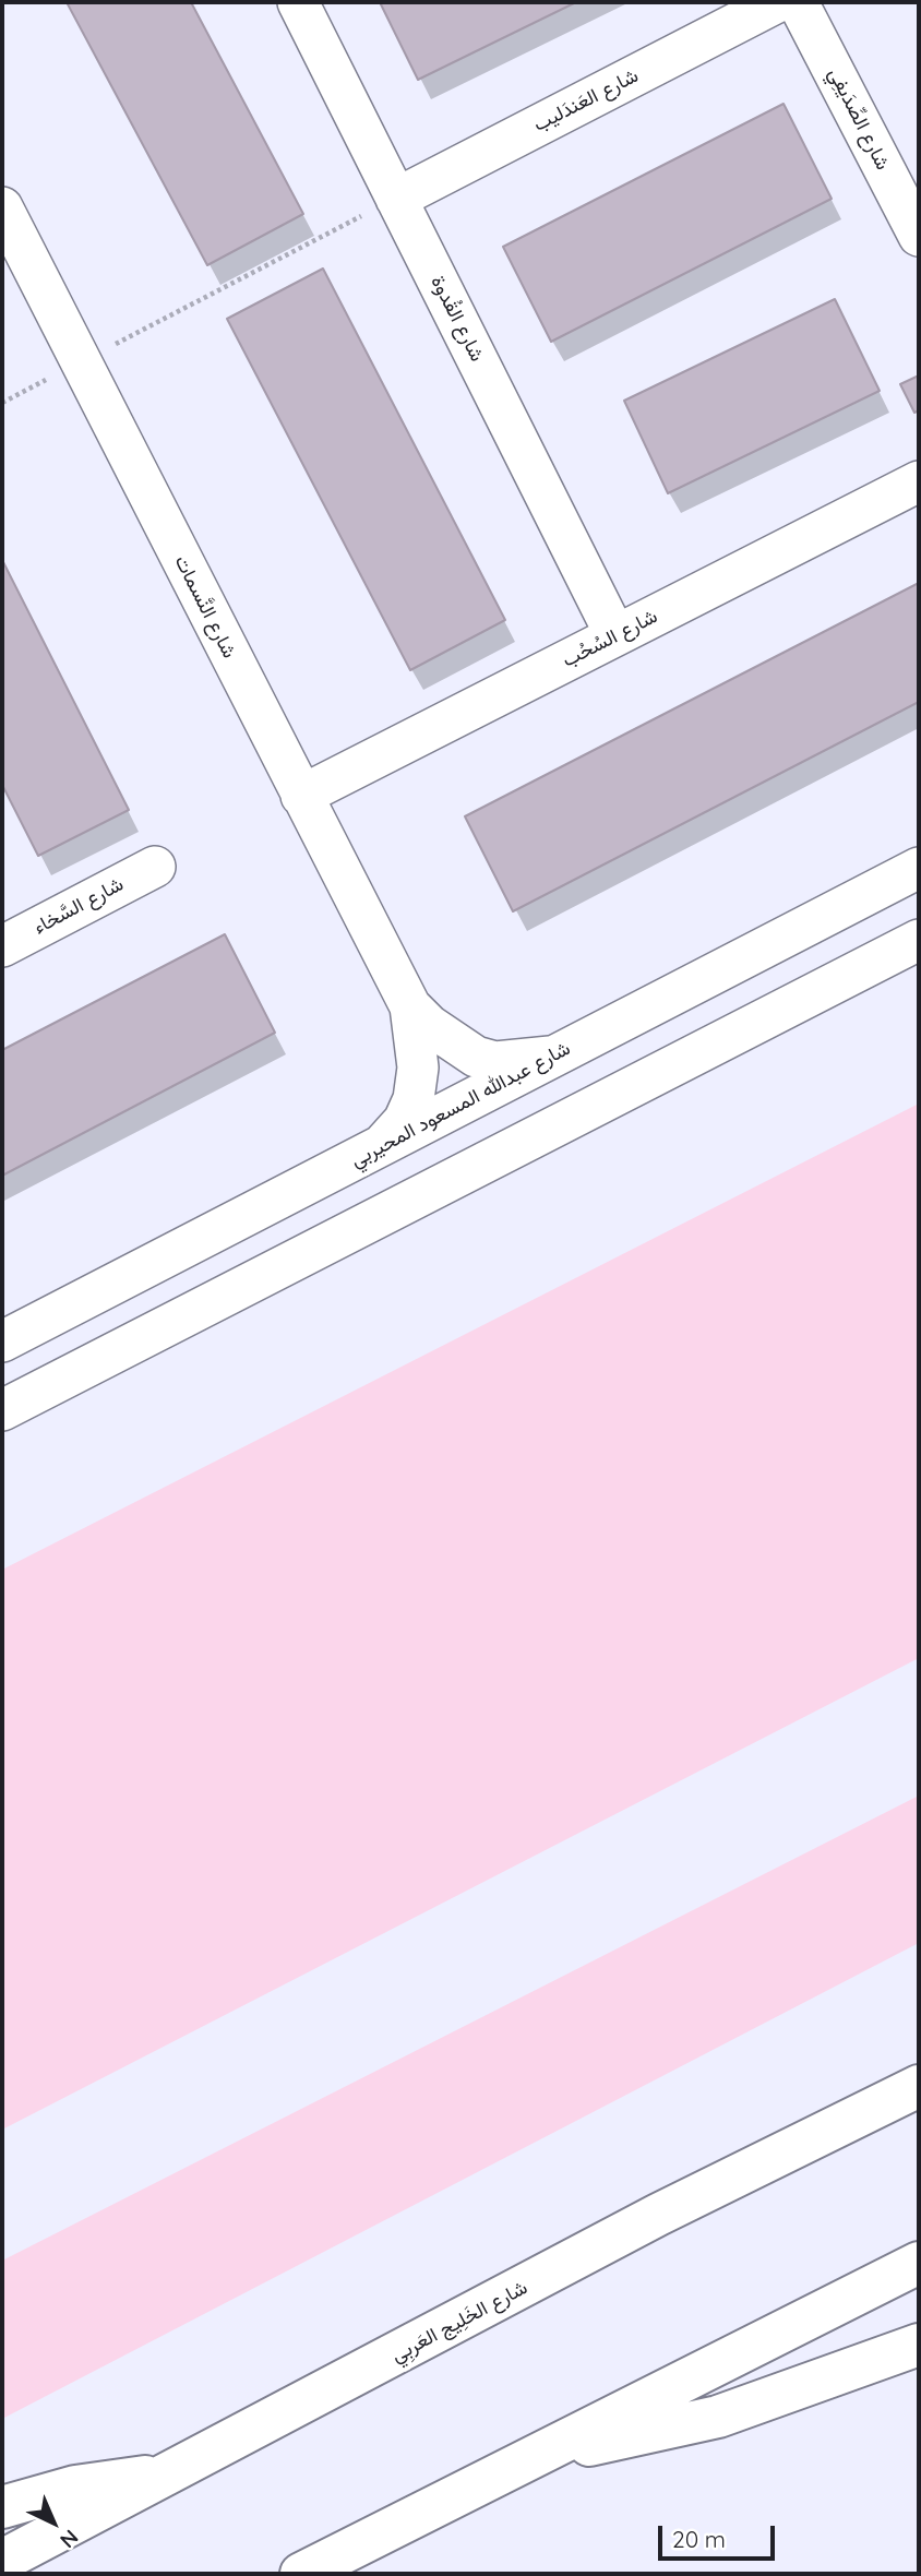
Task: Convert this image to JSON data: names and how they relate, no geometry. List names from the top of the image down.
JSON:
{
  "streets": {
    "highway": ["شارع الخَلِيج العَربِي"],
    "street": [
      "شارع العَندَليب",
      "شارع الصِّدَيفِي",
      "شارع القُدوة",
      "شارع النَّسمات",
      "شارع السُحُب",
      "شارع السَّخاء",
      "شارع عبدالله المسعود المحيربي"
    ]
  },
  "crossings": [
    ["شارع العَندَليب", "شارع القُدوة"],
    ["شارع القُدوة", "شارع السُحُب"],
    ["شارع النَّسمات", "شارع السُحُب"],
    ["شارع النَّسمات", "شارع عبدالله المسعود المحيربي"]
  ],
  "scale_bar": "20 m",
  "north": "bottom right"
}
